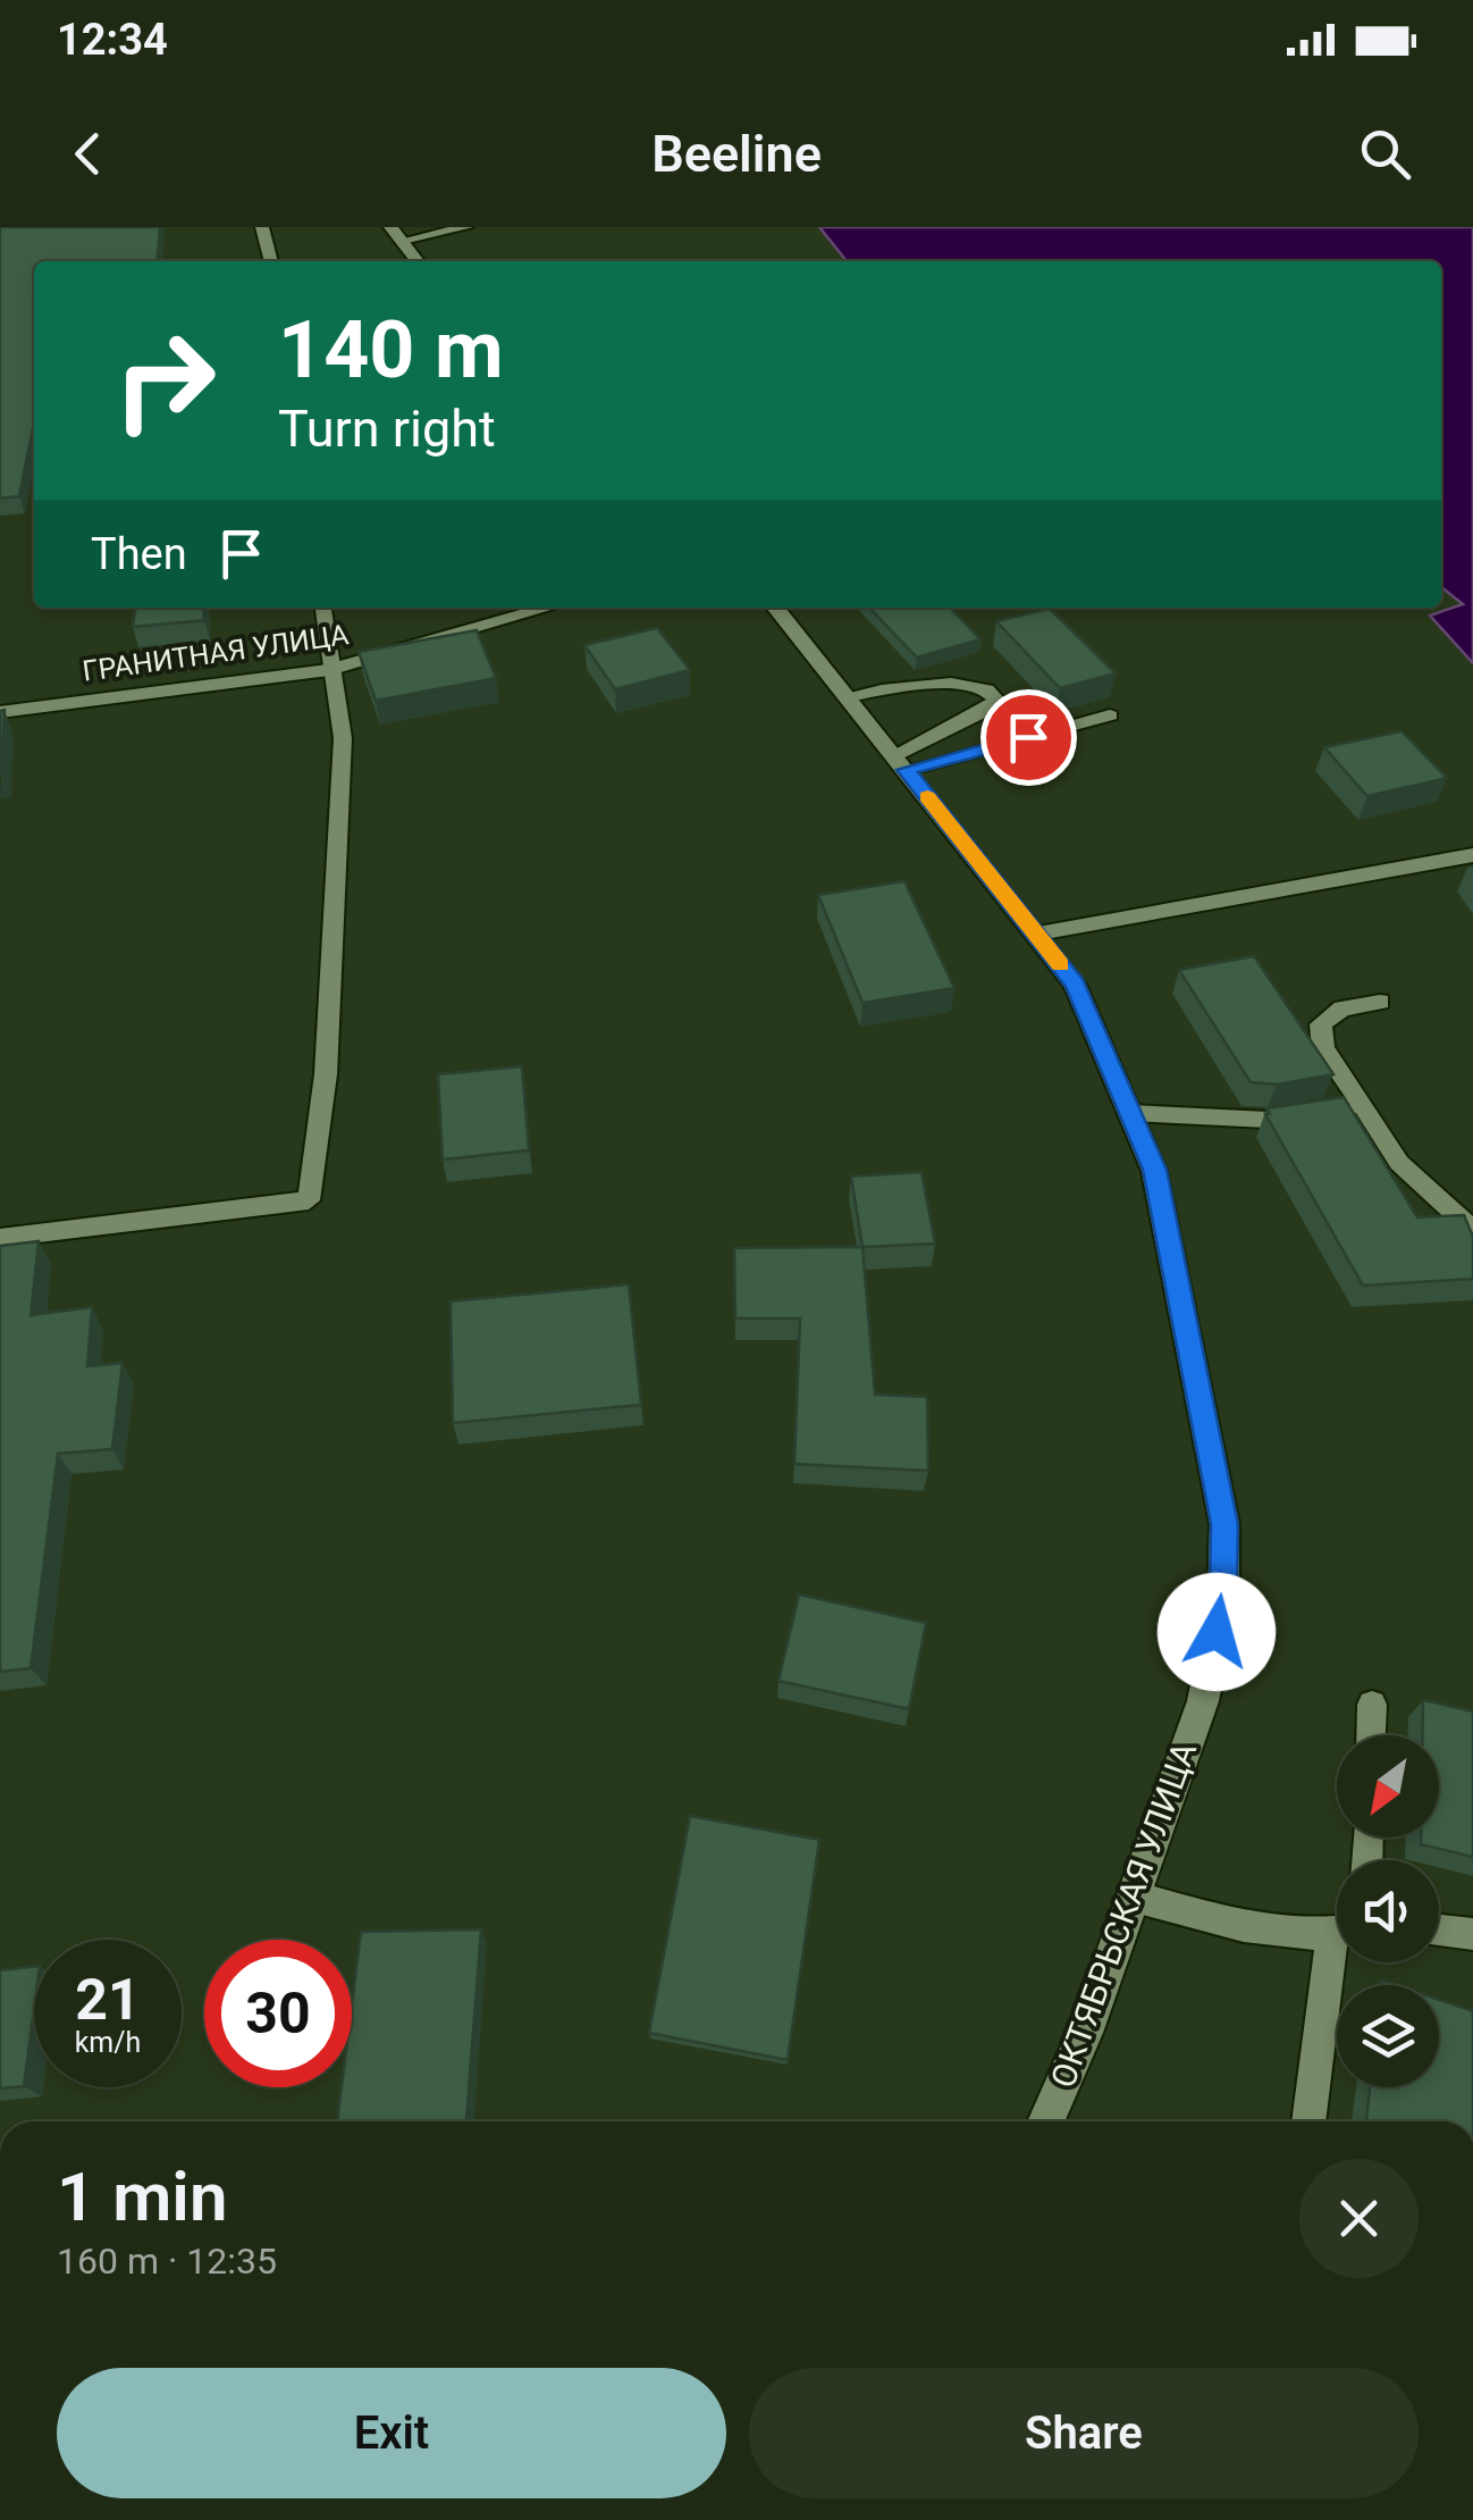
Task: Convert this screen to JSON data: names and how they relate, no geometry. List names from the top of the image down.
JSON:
{
  "streets": {
    "street": ["ГРАНИТНАЯ УЛИЦА", "ОКТЯБРЬСКАЯ УЛИЦА"]
  },
  "north": "bottom left",
  "page": {
    "status": "12:34",
    "header": "Beeline",
    "turn": ["140 m", "Turn right"],
    "then": "Then",
    "speed": "21 km/h",
    "limit": "30",
    "heading": ["1 min", "160 m · 12:35"],
    "buttons": ["Exit", "Share"]
  }
}
